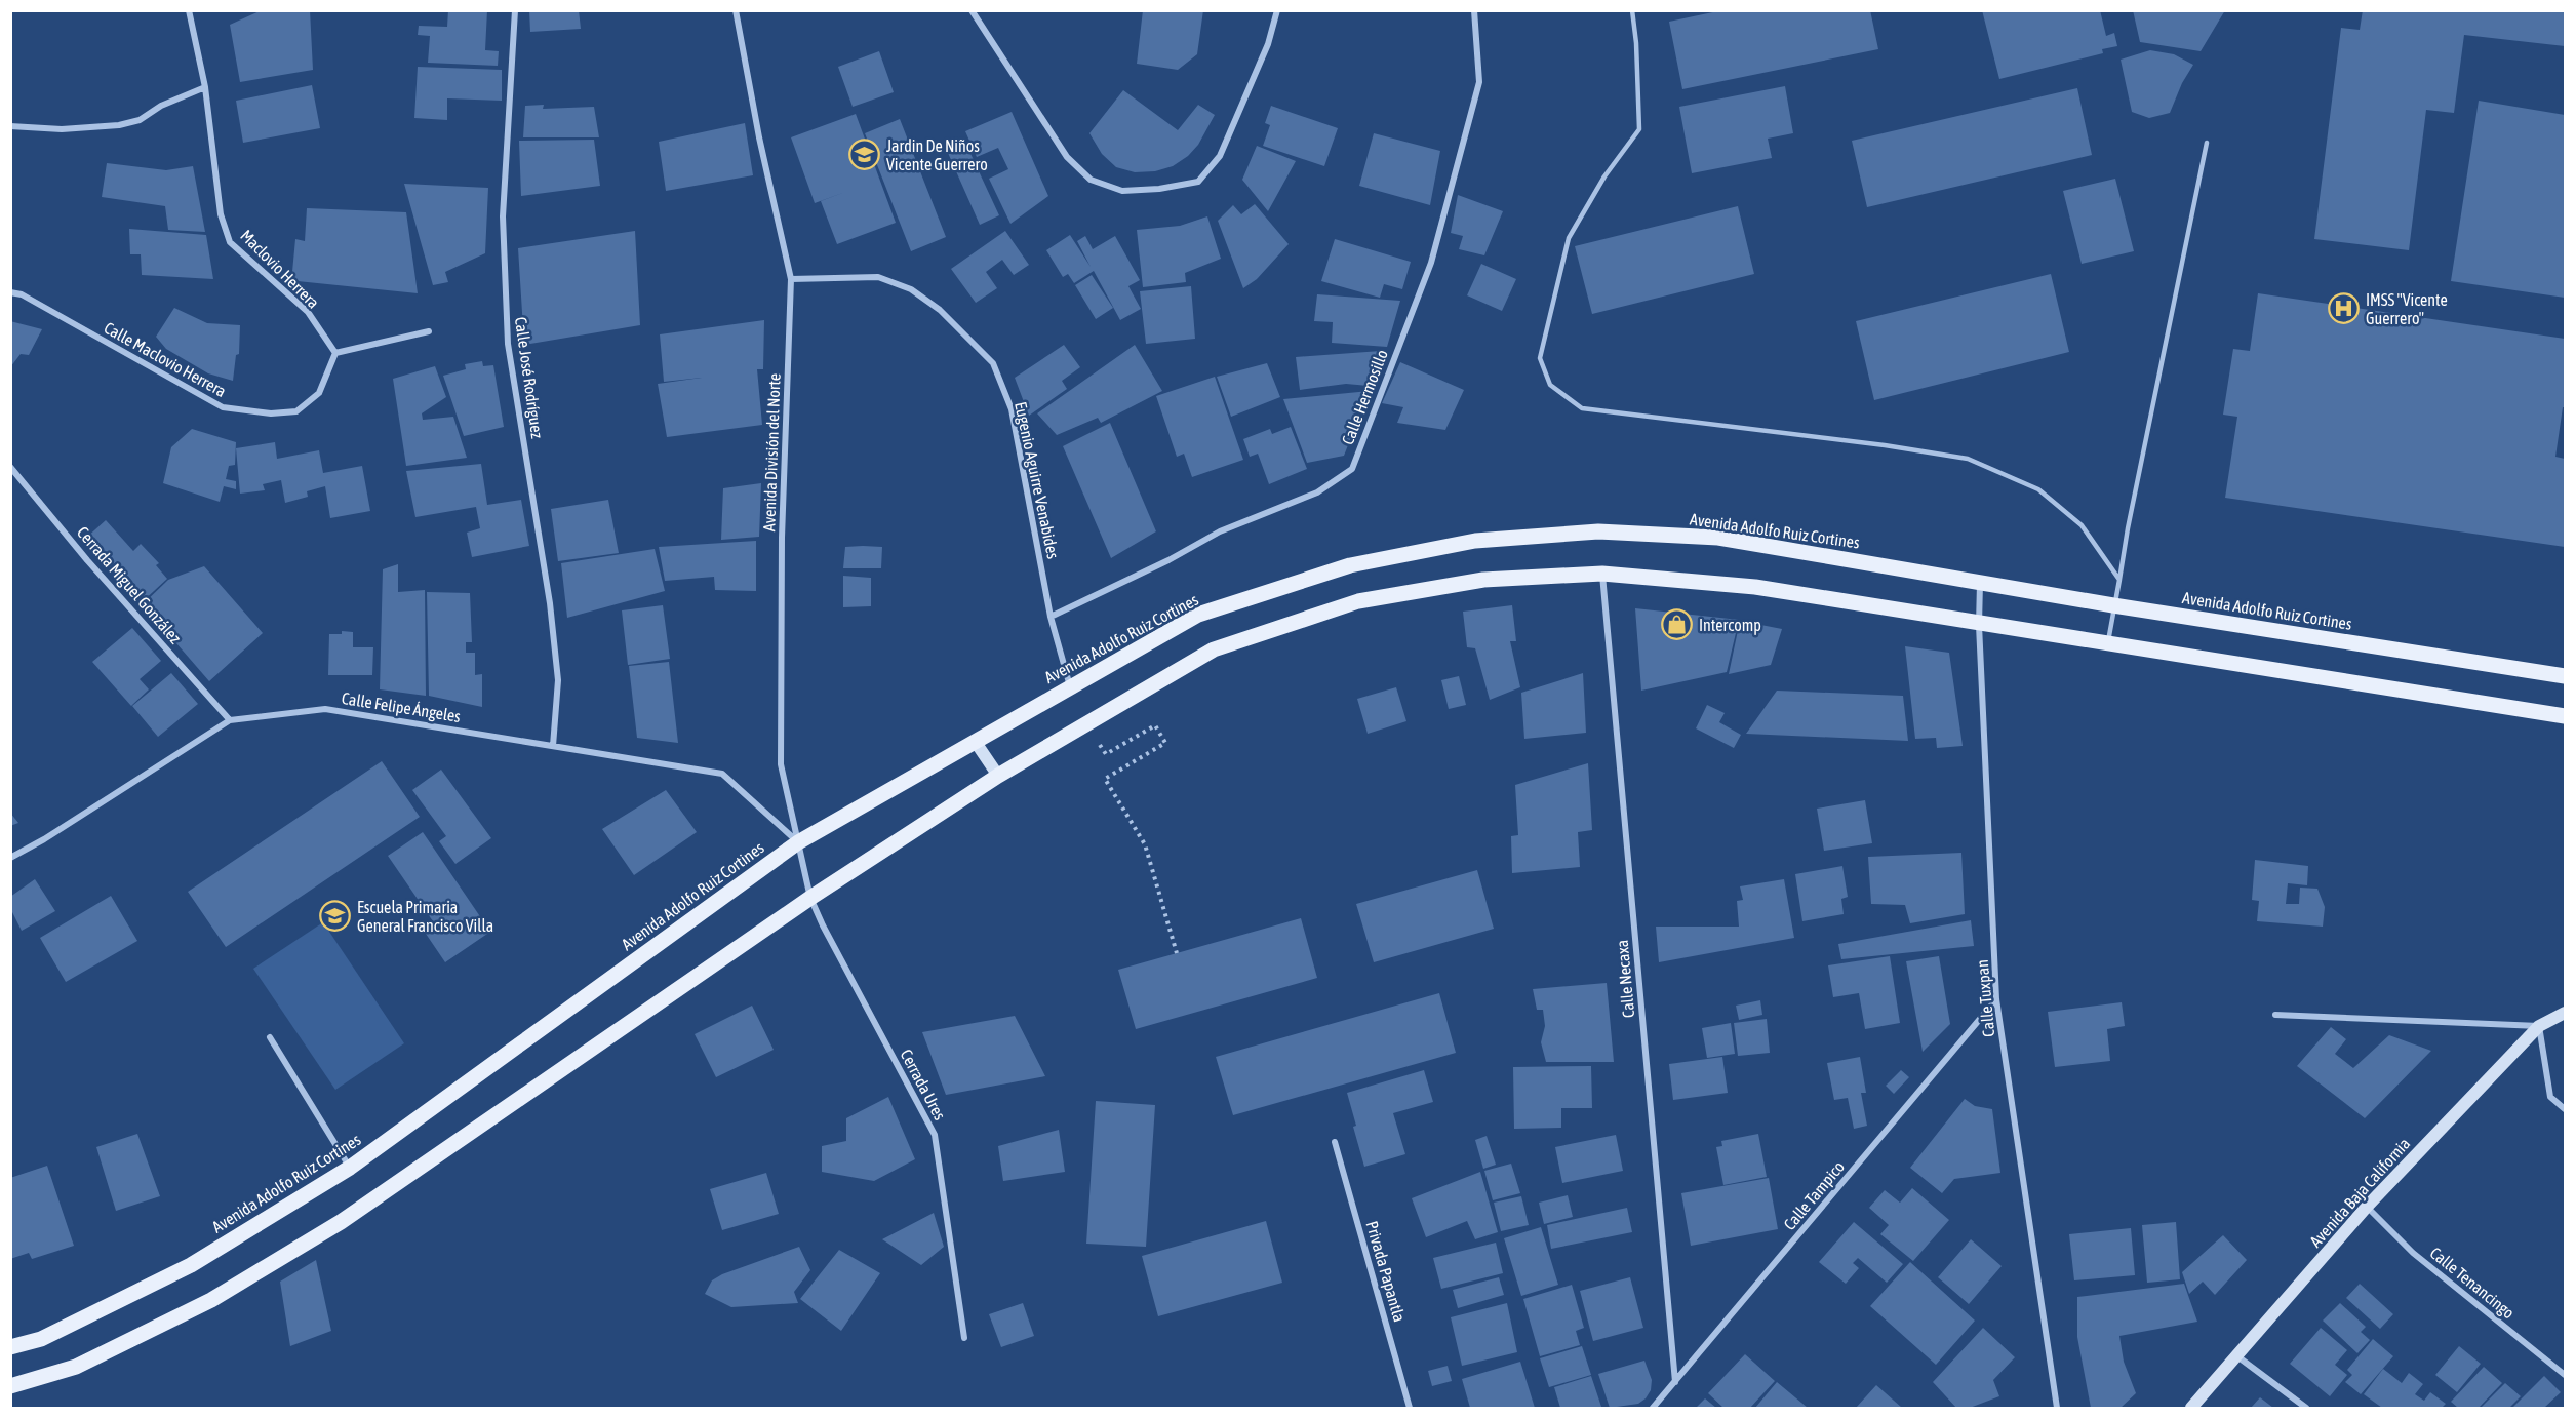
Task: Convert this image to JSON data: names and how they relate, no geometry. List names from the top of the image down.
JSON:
{
  "streets": {
    "main road": ["Avenida Adolfo Ruiz Cortines", "Avenida Baja California"],
    "street": [
      "Maclovio Herrera",
      "Calle Maclovio Herrera",
      "Calle José Rodríguez",
      "Calle Hermosillo",
      "Avenida División del Norte",
      "Eugenio Aguirre Venabides",
      "Cerrada Miguel González",
      "Calle Felipe Ángeles",
      "Calle Necaxa",
      "Calle Tuxpan",
      "Cerrada Ures",
      "Calle Tampico",
      "Privada Papantla",
      "Calle Tenancingo"
    ]
  },
  "crossings": [
    ["Maclovio Herrera", "Calle Maclovio Herrera"],
    ["Calle José Rodríguez", "Calle Felipe Ángeles"],
    ["Calle Hermosillo", "Eugenio Aguirre Venabides"],
    ["Avenida División del Norte", "Eugenio Aguirre Venabides"],
    ["Avenida División del Norte", "Avenida Adolfo Ruiz Cortines"],
    ["Avenida División del Norte", "Calle Felipe Ángeles"],
    ["Avenida División del Norte", "Cerrada Ures"],
    ["Eugenio Aguirre Venabides", "Avenida Adolfo Ruiz Cortines"],
    ["Avenida Adolfo Ruiz Cortines", "Calle Felipe Ángeles"],
    ["Avenida Adolfo Ruiz Cortines", "Calle Tuxpan"],
    ["Cerrada Miguel González", "Calle Felipe Ángeles"],
    ["Calle Necaxa", "Calle Tampico"],
    ["Calle Tuxpan", "Calle Tampico"],
    ["Avenida Baja California", "Calle Tenancingo"]
  ],
  "places": {
    "school or university": ["Jardin De Niños Vicente Guerrero", "Escuela Primaria General Francisco Villa"],
    "hospital": ["IMSS \"Vicente Guerrero\""],
    "shop": ["Intercomp"]
  }
}
